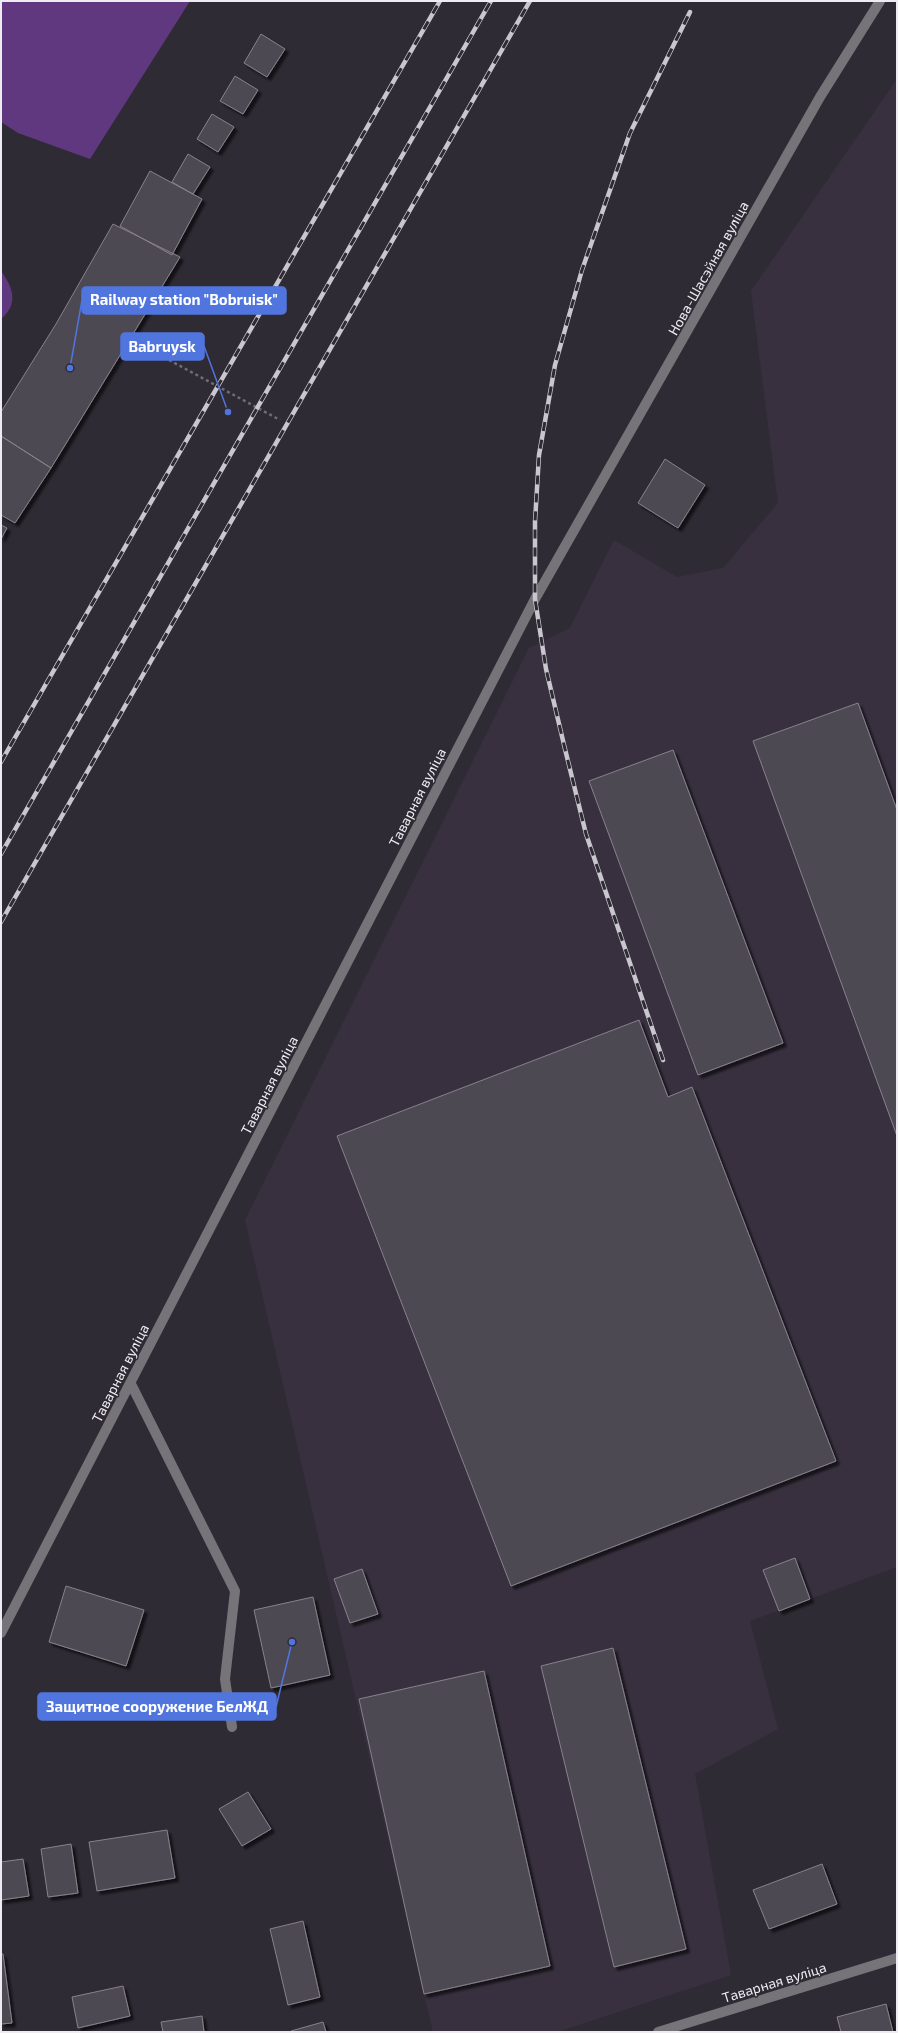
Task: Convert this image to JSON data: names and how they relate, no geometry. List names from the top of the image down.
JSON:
{
  "streets": {
    "street": ["Нова-Шасэйная вуліца", "Таварная вуліца"]
  },
  "crossings": [
    ["Нова-Шасэйная вуліца", "Таварная вуліца"]
  ],
  "places": ["Railway station \"Bobruisk\"", "Babruysk", "Защитное сооружение БелЖД"]
}
